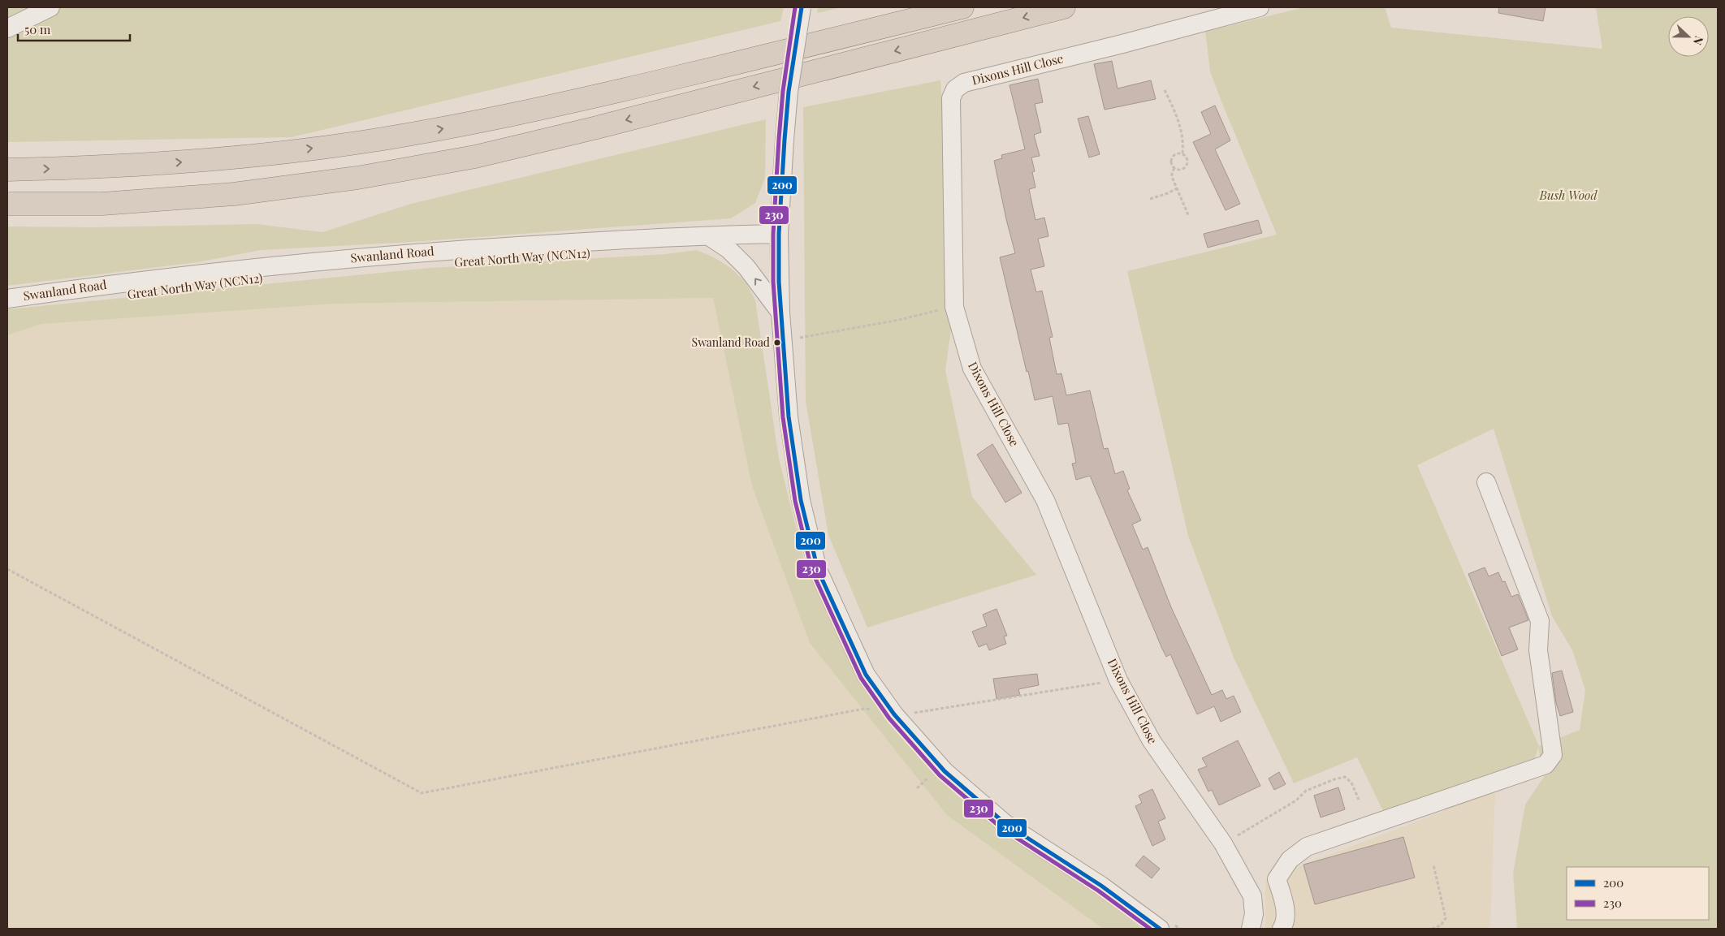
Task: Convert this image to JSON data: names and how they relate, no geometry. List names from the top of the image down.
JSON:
{
  "streets": {
    "street": ["Dixons Hill Close", "Swanland Road"]
  },
  "parks": ["Bush Wood"],
  "places": ["Swanland Road"],
  "lines": ["transit line 200", "transit line 230"],
  "legend": ["200", "230"],
  "scale_bar": "50 m",
  "north": "right"
}
